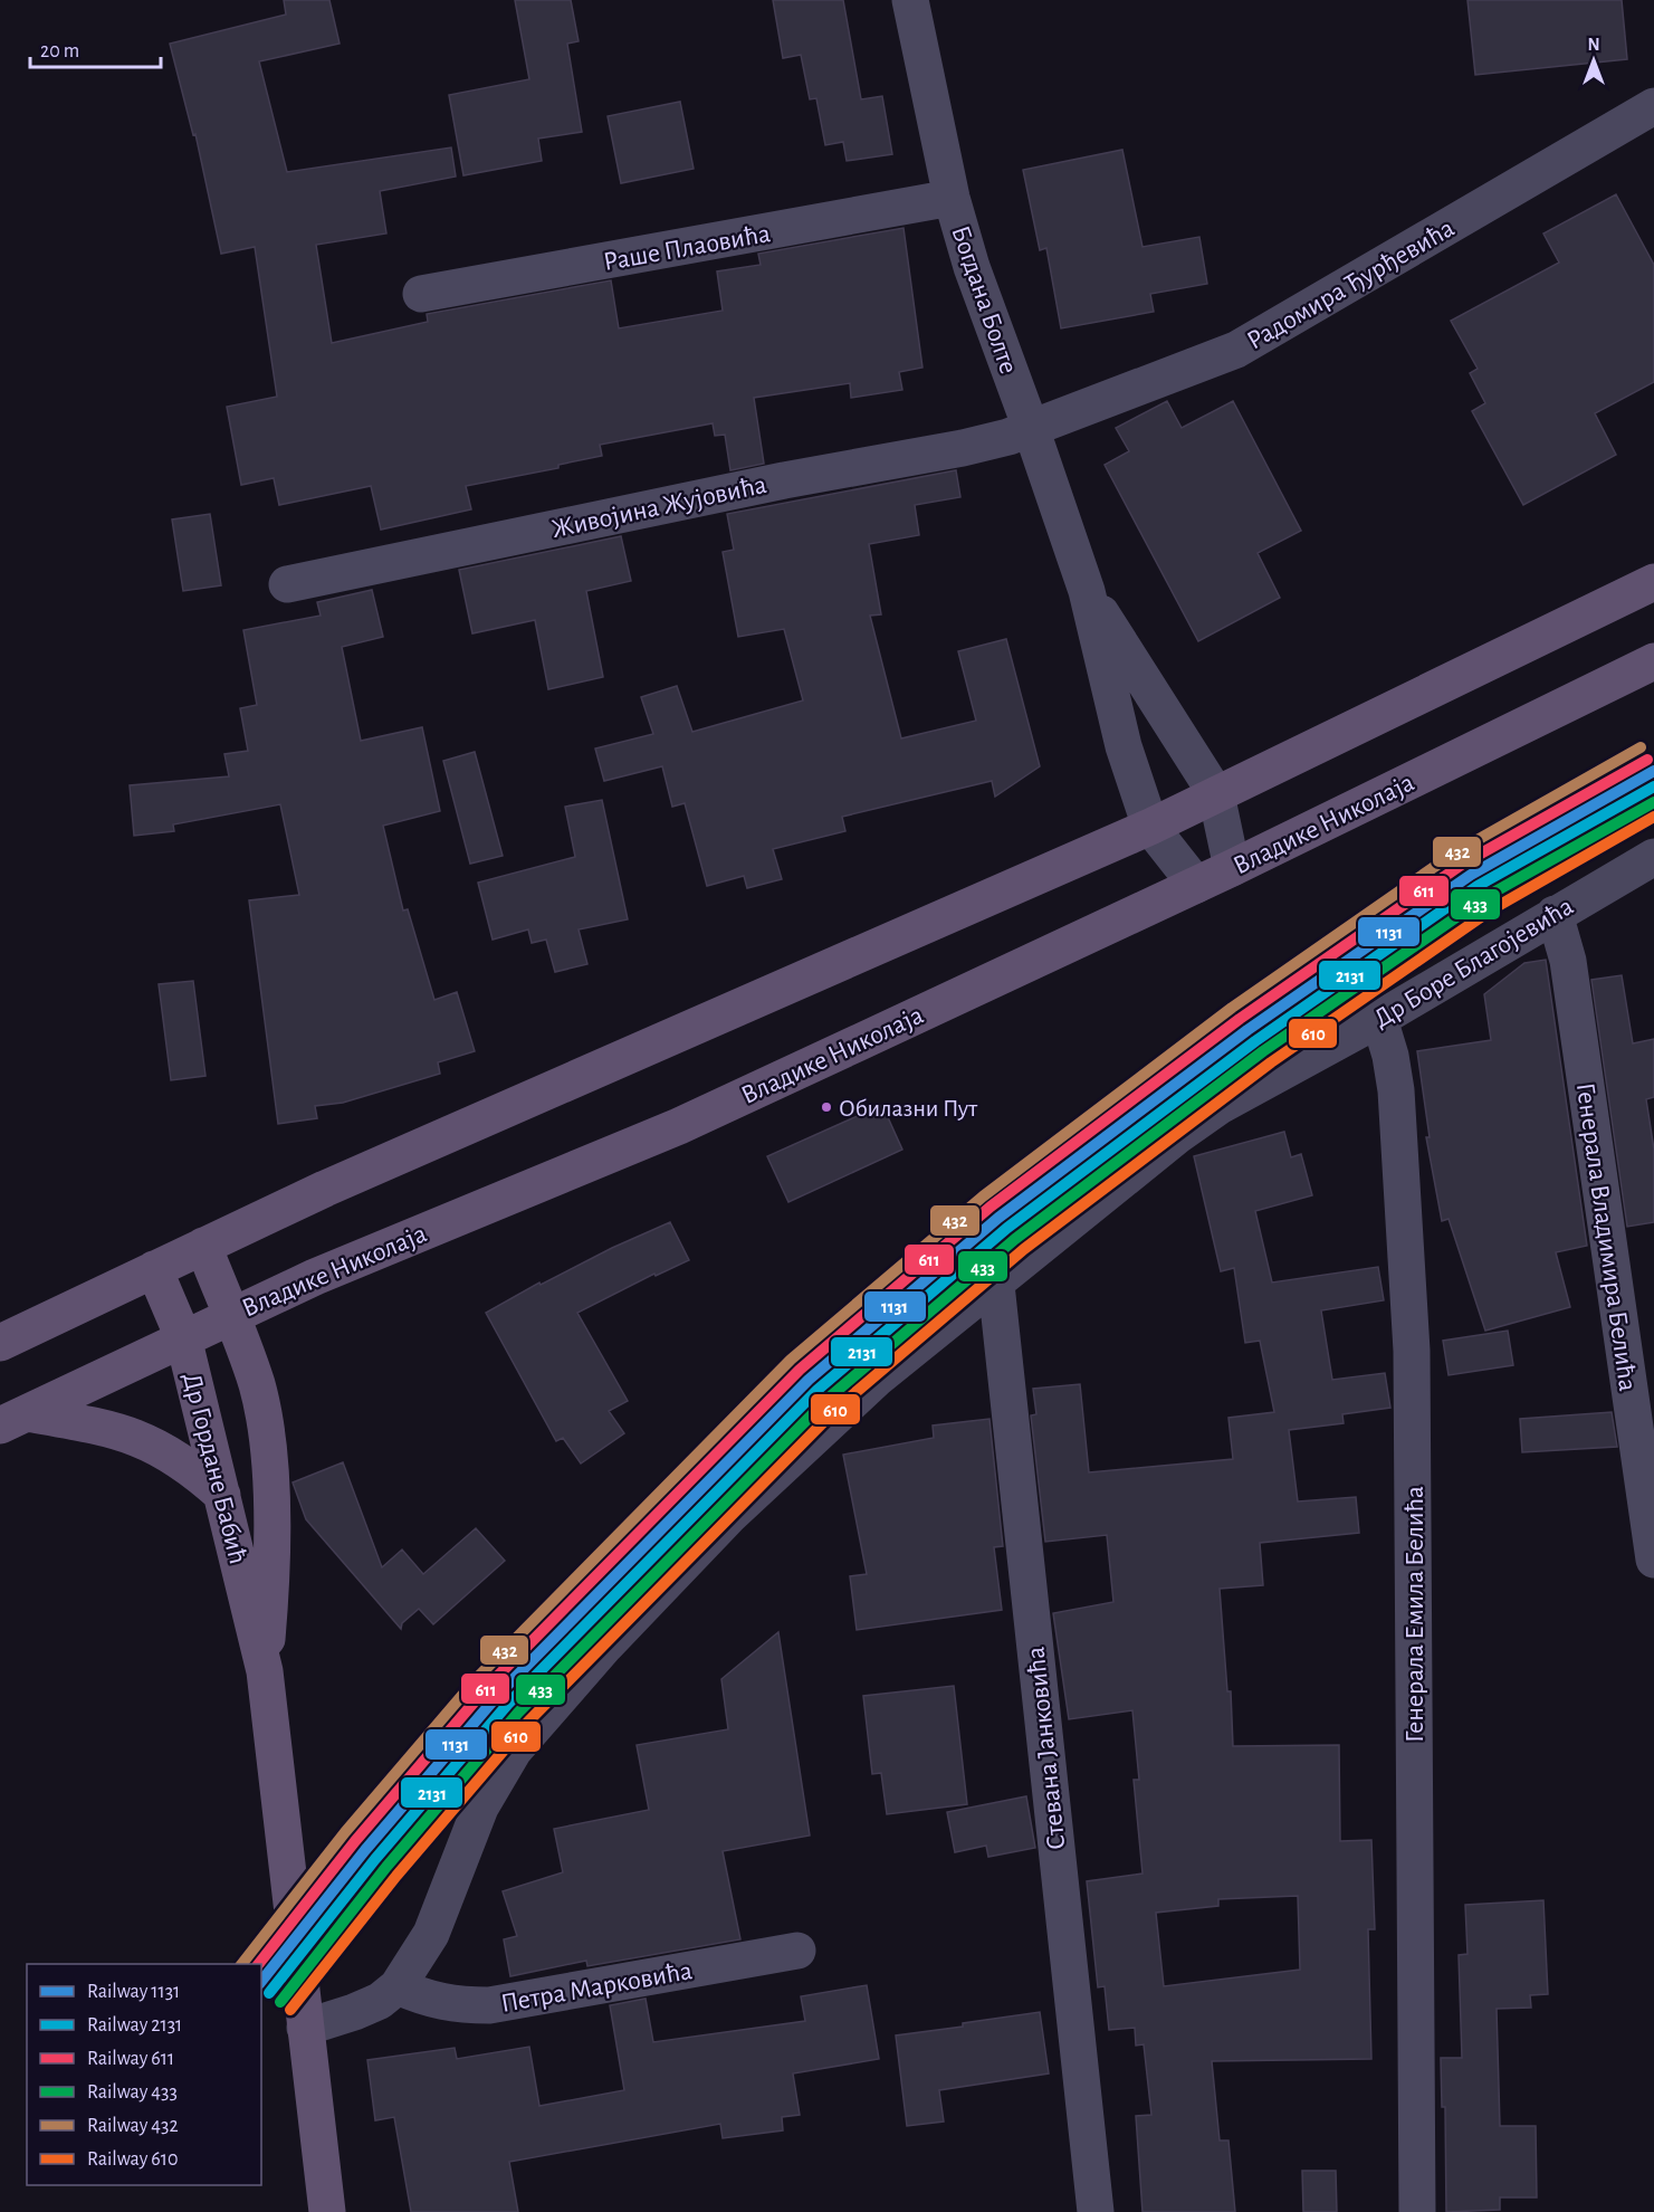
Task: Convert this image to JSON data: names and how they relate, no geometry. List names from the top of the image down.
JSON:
{
  "streets": {
    "main road": ["Владике Николаја", "Др Гордане Бабић"],
    "street": [
      "Раше Плаовића",
      "Радомира Ђурђевића",
      "Богдана Болте",
      "Живојина Жујовића",
      "Др Боре Благојевића",
      "Генерала Владимира Белића",
      "Генерала Емила Белића",
      "Стевана Јанковића",
      "Петра Марковића"
    ]
  },
  "crossings": [
    ["Раше Плаовића", "Богдана Болте"],
    ["Радомира Ђурђевића", "Богдана Болте"],
    ["Радомира Ђурђевића", "Живојина Жујовића"],
    ["Богдана Болте", "Живојина Жујовића"],
    ["Богдана Болте", "Владике Николаја"],
    ["Владике Николаја", "Др Гордане Бабић"],
    ["Др Боре Благојевића", "Генерала Владимира Белића"],
    ["Др Боре Благојевића", "Др Гордане Бабић"],
    ["Др Боре Благојевића", "Генерала Емила Белића"],
    ["Др Боре Благојевића", "Стевана Јанковића"],
    ["Др Боре Благојевића", "Петра Марковића"]
  ],
  "places": ["Обилазни Пут"],
  "lines": [
    "rail line 432",
    "rail line 611",
    "rail line 1131",
    "rail line 2131",
    "rail line 433",
    "rail line 610"
  ],
  "legend": [
    "Railway 1131",
    "Railway 2131",
    "Railway 611",
    "Railway 433",
    "Railway 432",
    "Railway 610"
  ],
  "scale_bar": "20 m",
  "north": "top"
}
